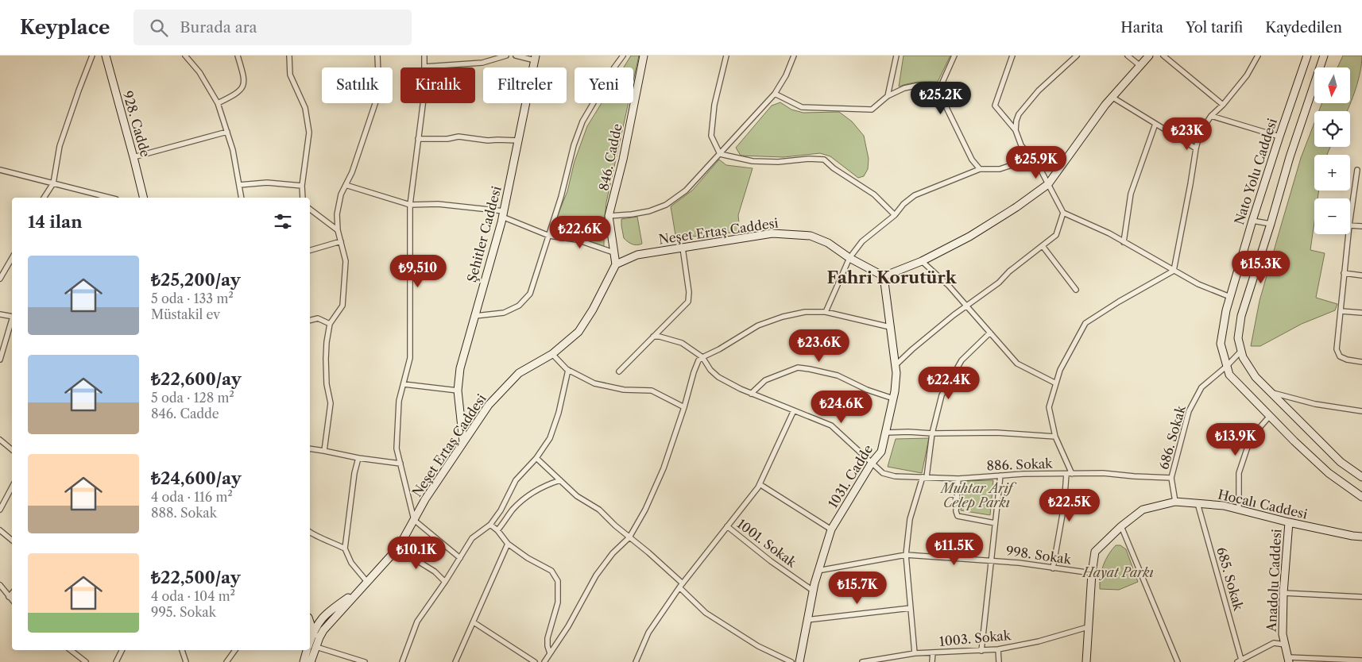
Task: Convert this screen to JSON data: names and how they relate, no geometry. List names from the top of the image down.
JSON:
{
  "streets": {
    "main road": [
      "928. Cadde",
      "846. Cadde",
      "Nato Yolu Caddesi",
      "Neşet Ertaş Caddesi",
      "Şehitler Caddesi",
      "1031. Cadde",
      "Hocalı Caddesi",
      "Anadolu Caddesi"
    ],
    "street": [
      "686. Sokak",
      "886. Sokak",
      "1001. Sokak",
      "998. Sokak",
      "685. Sokak",
      "1003. Sokak"
    ]
  },
  "crossings": [
    ["846. Cadde", "Neşet Ertaş Caddesi"],
    ["Nato Yolu Caddesi", "686. Sokak"],
    ["Neşet Ertaş Caddesi", "Şehitler Caddesi"],
    ["Neşet Ertaş Caddesi", "1031. Cadde"],
    ["686. Sokak", "886. Sokak"],
    ["686. Sokak", "Hocalı Caddesi"],
    ["886. Sokak", "1031. Cadde"],
    ["1031. Cadde", "1001. Sokak"],
    ["1031. Cadde", "998. Sokak"],
    ["Hocalı Caddesi", "998. Sokak"],
    ["Hocalı Caddesi", "685. Sokak"],
    ["Hocalı Caddesi", "Anadolu Caddesi"],
    ["Hocalı Caddesi", "1003. Sokak"]
  ],
  "districts": ["Fahri Korutürk"],
  "parks": ["Muhtar Arif Celep Parkı", "Hayat Parkı"],
  "north": "bottom",
  "page": {
    "header": "Keyplace",
    "search": "Burada ara",
    "nav": ["Harita", "Yol tarifi", "Kaydedilen"],
    "map_buttons": ["+", "−"],
    "chip": [
      "Satılık",
      "Kiralık",
      "Filtreler",
      "Yeni"
    ],
    "price": [
      "₺25.2K",
      "₺23K",
      "₺25.9K",
      "₺22.6K",
      "₺15.3K",
      "₺9,510",
      "₺23.6K",
      "₺22.4K",
      "₺24.6K",
      "₺13.9K",
      "₺22.5K",
      "₺11.5K",
      "₺10.1K",
      "₺15.7K"
    ],
    "heading": "14 ilan",
    "list": [
      {
        "name": "₺25,200/ay",
        "note": "5 oda · 133 m² · Müstakil ev"
      },
      {
        "name": "₺22,600/ay",
        "note": "5 oda · 128 m² · 846. Cadde"
      },
      {
        "name": "₺24,600/ay",
        "note": "4 oda · 116 m² · 888. Sokak"
      },
      {
        "name": "₺22,500/ay",
        "note": "4 oda · 104 m² · 995. Sokak"
      }
    ]
  }
}
